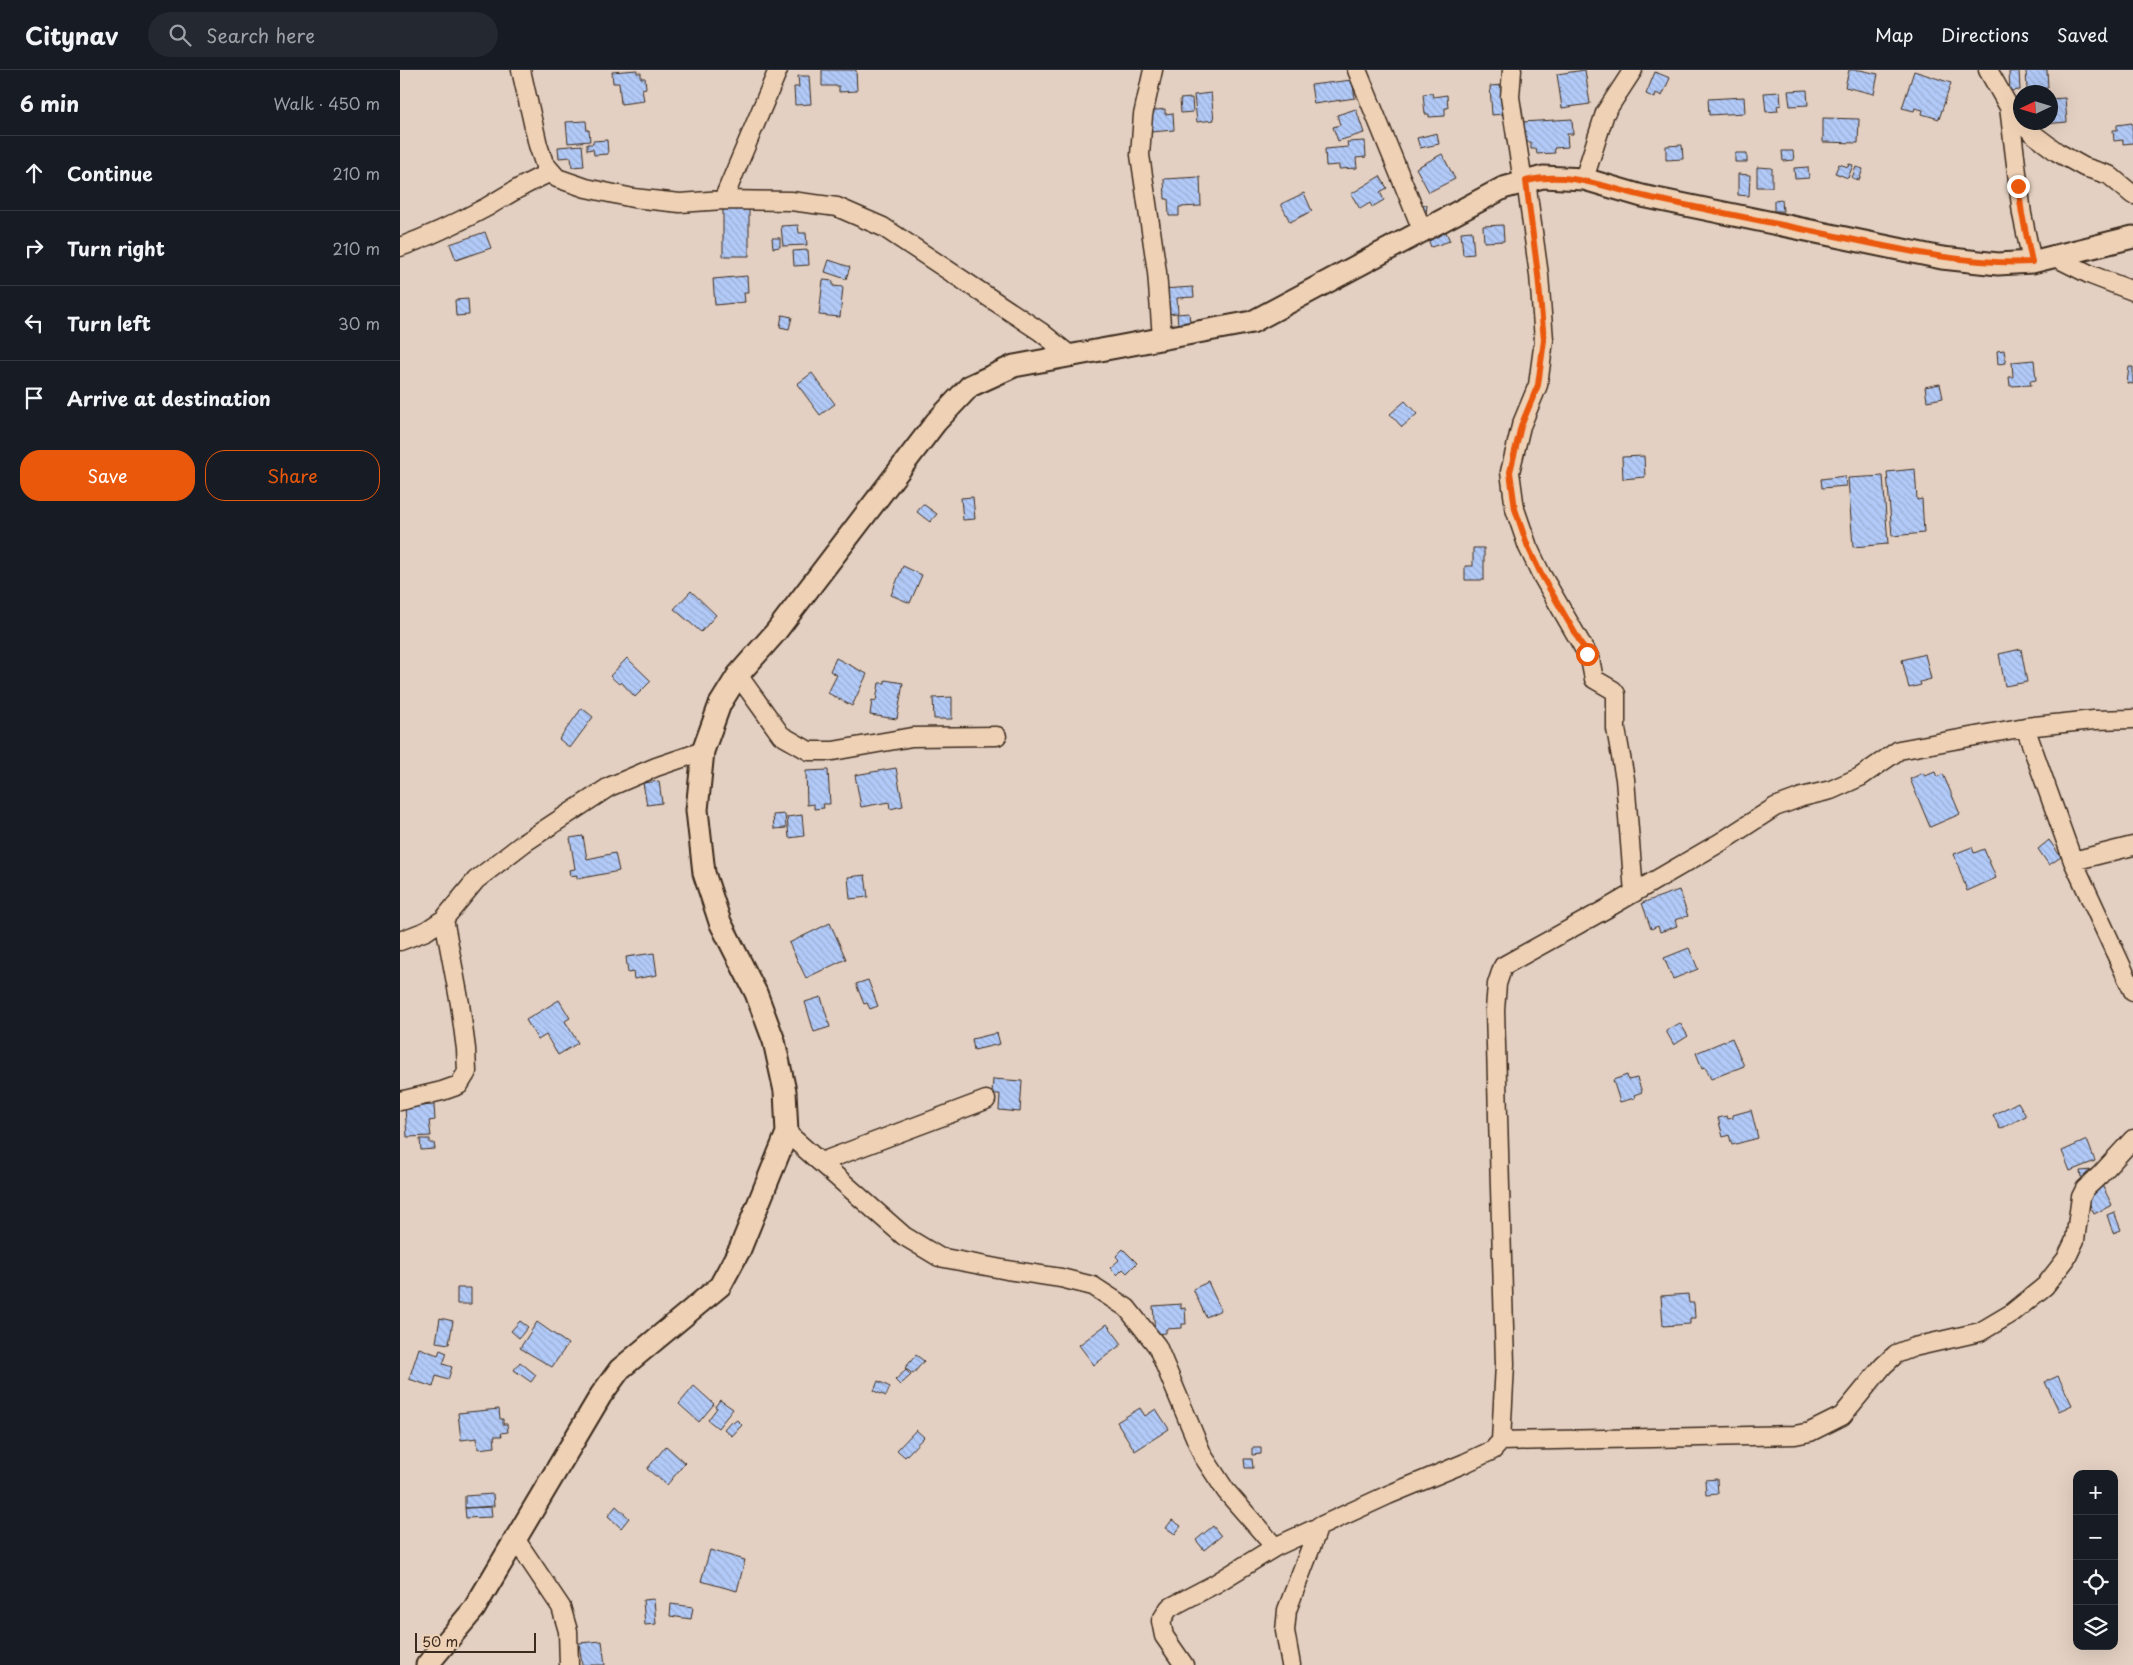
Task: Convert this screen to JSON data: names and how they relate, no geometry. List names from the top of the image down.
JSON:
{
  "scale_bar": "50 m",
  "north": "left",
  "page": {
    "header": "Citynav",
    "search": "Search here",
    "nav": ["Map", "Directions", "Saved"],
    "heading": ["6 min", "Walk · 450 m"],
    "list": [
      ["Continue", "210 m"],
      ["Turn right", "210 m"],
      ["Turn left", "30 m"],
      "Arrive at destination"
    ],
    "buttons": ["Save", "Share"],
    "map_buttons": ["+", "−"],
    "scale": "50 m"
  }
}
